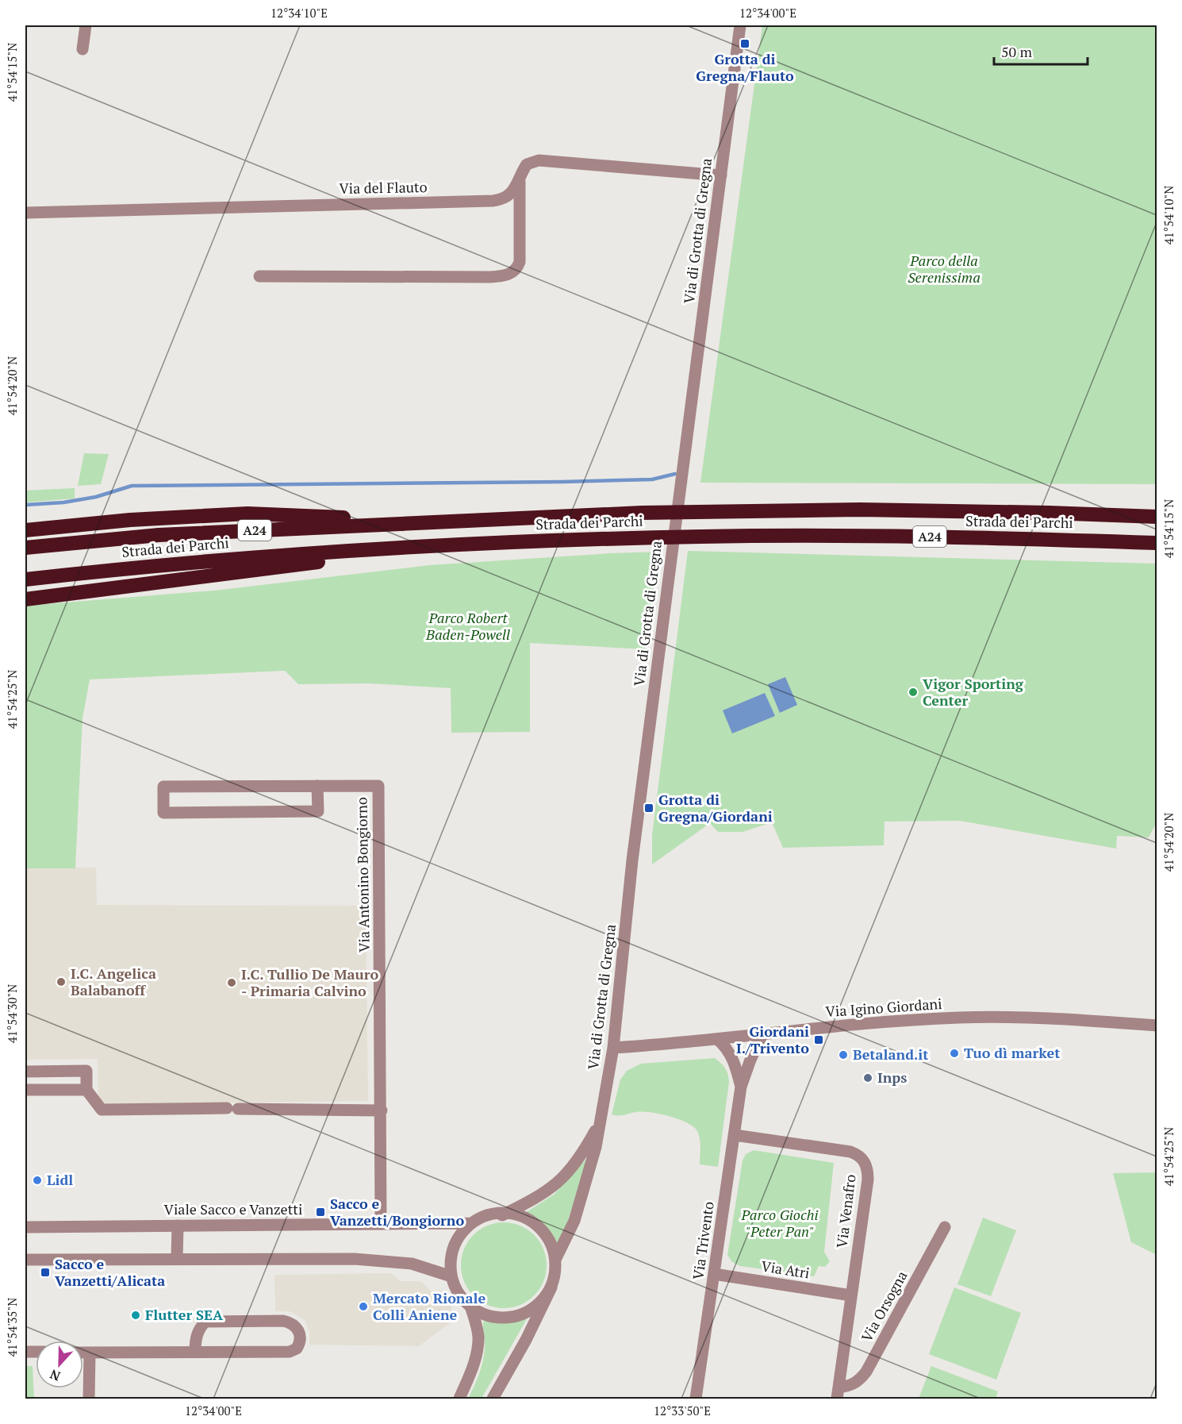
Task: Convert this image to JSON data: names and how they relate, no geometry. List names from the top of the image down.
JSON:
{
  "streets": {
    "highway": ["Strada dei Parchi", "A24"],
    "street": [
      "Via del Flauto",
      "Via di Grotta di Gregna",
      "Via Antonino Bongiorno",
      "Via Igino Giordani",
      "Viale Sacco e Vanzetti",
      "Via Venafro",
      "Via Trivento",
      "Via Atri",
      "Via Orsogna"
    ]
  },
  "crossings": [
    ["Via del Flauto", "Via di Grotta di Gregna"],
    ["Via di Grotta di Gregna", "Via Igino Giordani"],
    ["Via di Grotta di Gregna", "Viale Sacco e Vanzetti"],
    ["Via Antonino Bongiorno", "Viale Sacco e Vanzetti"],
    ["Via Igino Giordani", "Via Trivento"],
    ["Via Venafro", "Via Trivento"],
    ["Via Venafro", "Via Atri"],
    ["Via Venafro", "Via Orsogna"],
    ["Via Trivento", "Via Atri"]
  ],
  "parks": ["Parco della Serenissima", "Parco Robert Baden-Powell", "Parco Giochi \"Peter Pan\""],
  "places": {
    "transit": [
      "Grotta di Gregna/Flauto",
      "Grotta di Gregna/Giordani",
      "Giordani I./Trivento",
      "Sacco e Vanzetti/Bongiorno",
      "Sacco e Vanzetti/Alicata"
    ],
    "other": [
      "Vigor Sporting Center",
      "I.C. Angelica Balabanoff",
      "I.C. Tullio De Mauro - Primaria Calvino",
      "Tuo dì market",
      "Betaland.it",
      "Inps",
      "Lidl",
      "Mercato Rionale Colli Aniene",
      "Flutter SEA"
    ]
  },
  "scale_bar": "50 m",
  "north": "bottom",
  "coordinates": [
    "12°34'10\"E",
    "12°34'00\"E",
    "41°54'15\"N",
    "41°54'10\"N",
    "41°54'20\"N",
    "41°54'25\"N",
    "41°54'30\"N",
    "41°54'35\"N",
    "12°33'50\"E"
  ]
}
